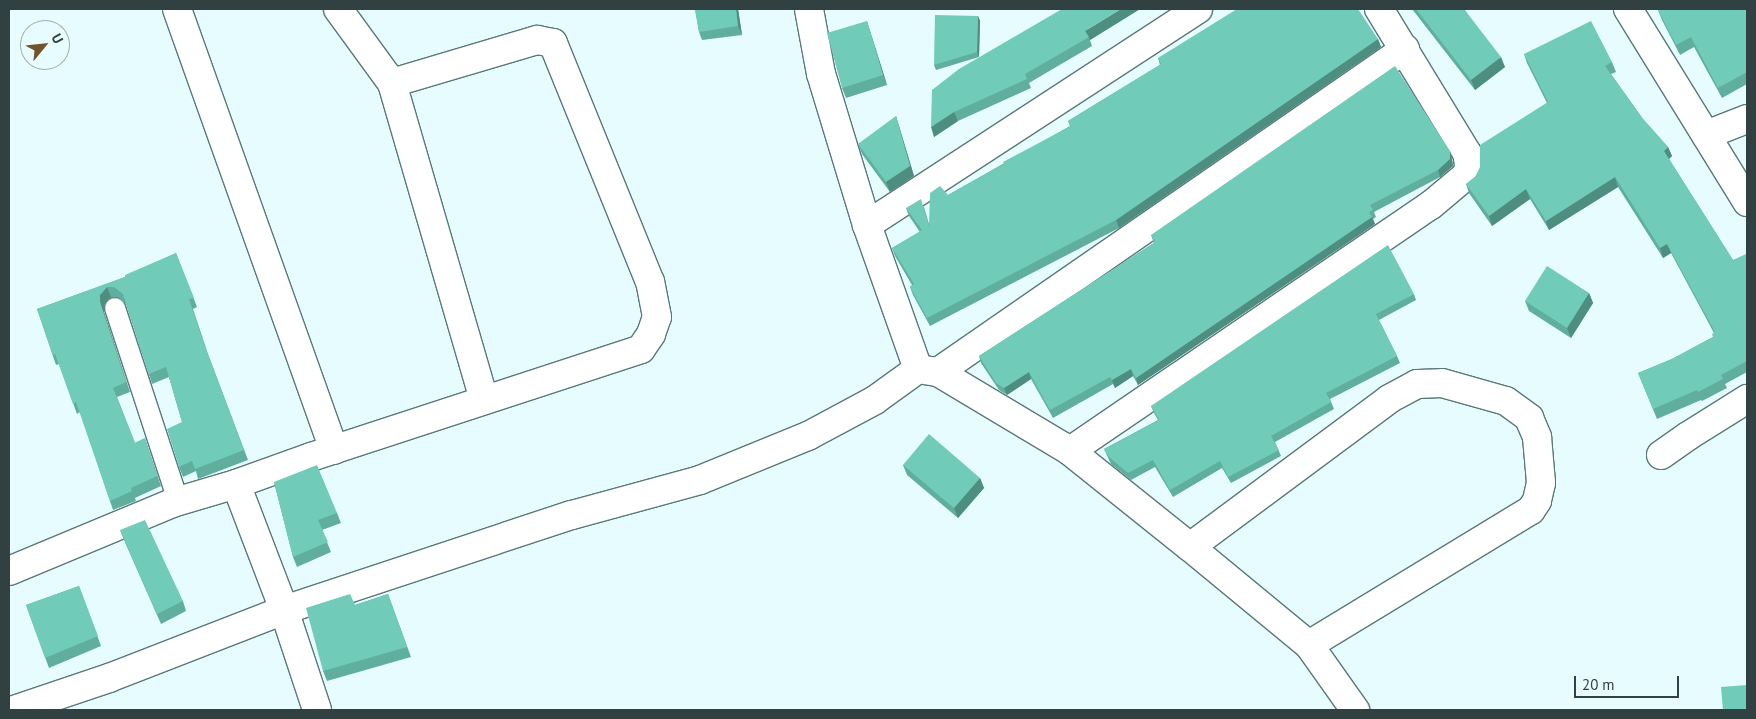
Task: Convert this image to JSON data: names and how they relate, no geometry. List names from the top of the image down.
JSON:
{
  "scale_bar": "20 m",
  "north": "top right"
}
